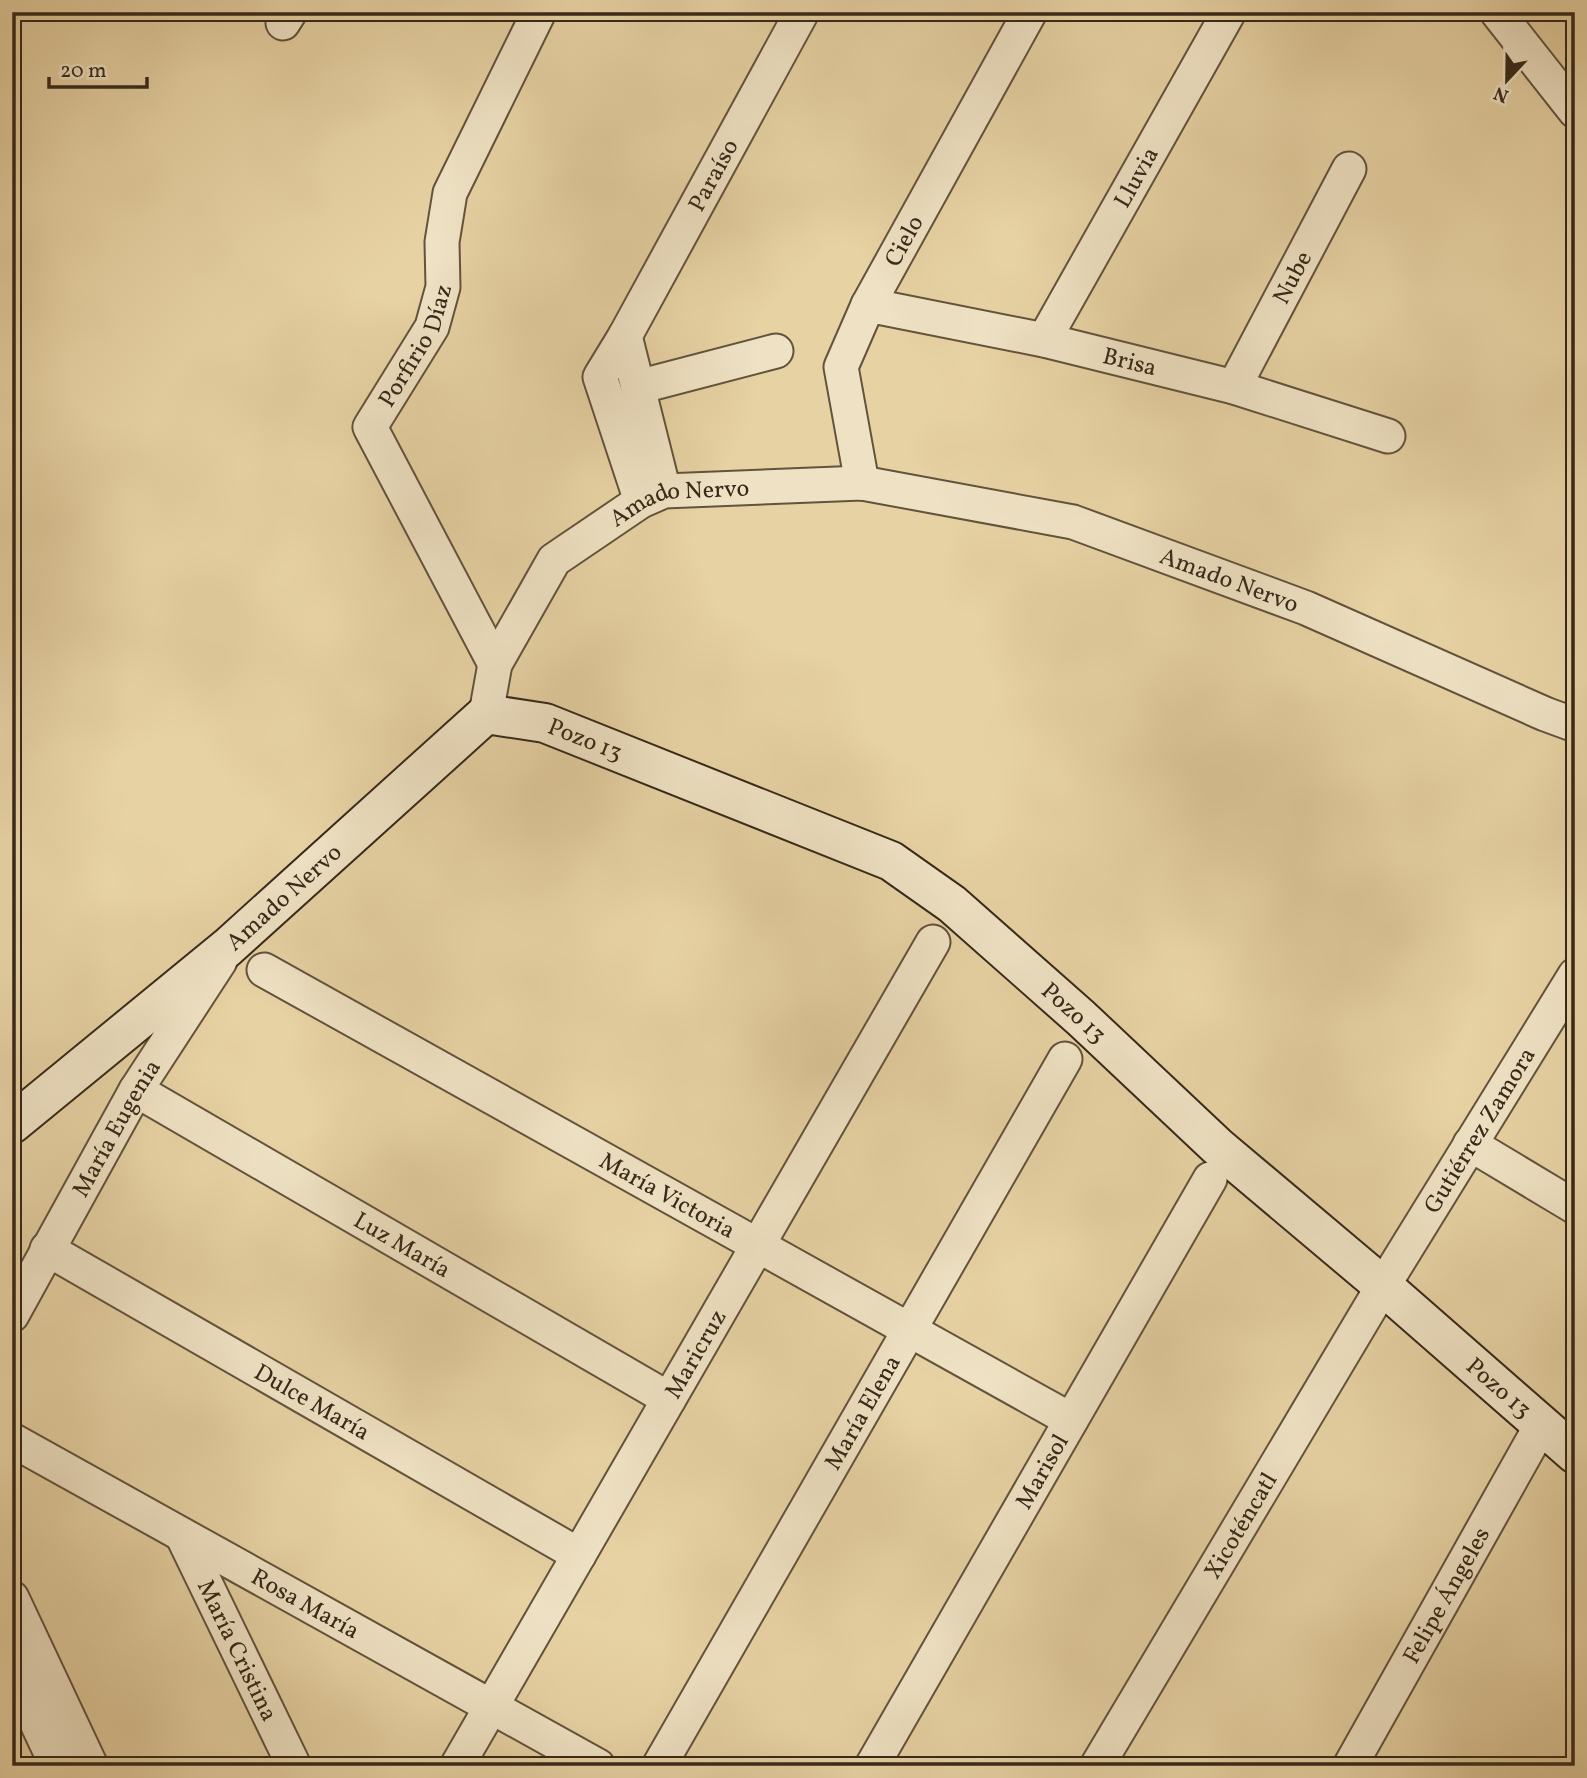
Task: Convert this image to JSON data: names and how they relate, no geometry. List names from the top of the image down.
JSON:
{
  "streets": {
    "main road": ["Amado Nervo", "Pozo 13"],
    "street": [
      "Paraíso",
      "Lluvia",
      "Cielo",
      "Nube",
      "Porfirio Díaz",
      "Brisa",
      "María Eugenia",
      "Gutiérrez Zamora",
      "María Victoria",
      "Luz María",
      "Maricruz",
      "Dulce María",
      "María Elena",
      "Marisol",
      "Xicoténcatl",
      "Felipe Ángeles",
      "Rosa María",
      "María Cristina"
    ]
  },
  "crossings": [
    ["Paraíso", "Amado Nervo"],
    ["Lluvia", "Brisa"],
    ["Cielo", "Brisa"],
    ["Cielo", "Amado Nervo"],
    ["Nube", "Brisa"],
    ["Porfirio Díaz", "Amado Nervo"],
    ["Amado Nervo", "Pozo 13"],
    ["Amado Nervo", "María Eugenia"],
    ["Pozo 13", "Gutiérrez Zamora"],
    ["Pozo 13", "Xicoténcatl"],
    ["Pozo 13", "Felipe Ángeles"],
    ["María Eugenia", "Luz María"],
    ["María Eugenia", "Dulce María"],
    ["Gutiérrez Zamora", "Xicoténcatl"],
    ["María Victoria", "Maricruz"],
    ["María Victoria", "María Elena"],
    ["María Victoria", "Marisol"],
    ["Luz María", "Maricruz"],
    ["Maricruz", "Dulce María"],
    ["Maricruz", "Rosa María"],
    ["Rosa María", "María Cristina"]
  ],
  "scale_bar": "20 m",
  "north": "bottom"
}
